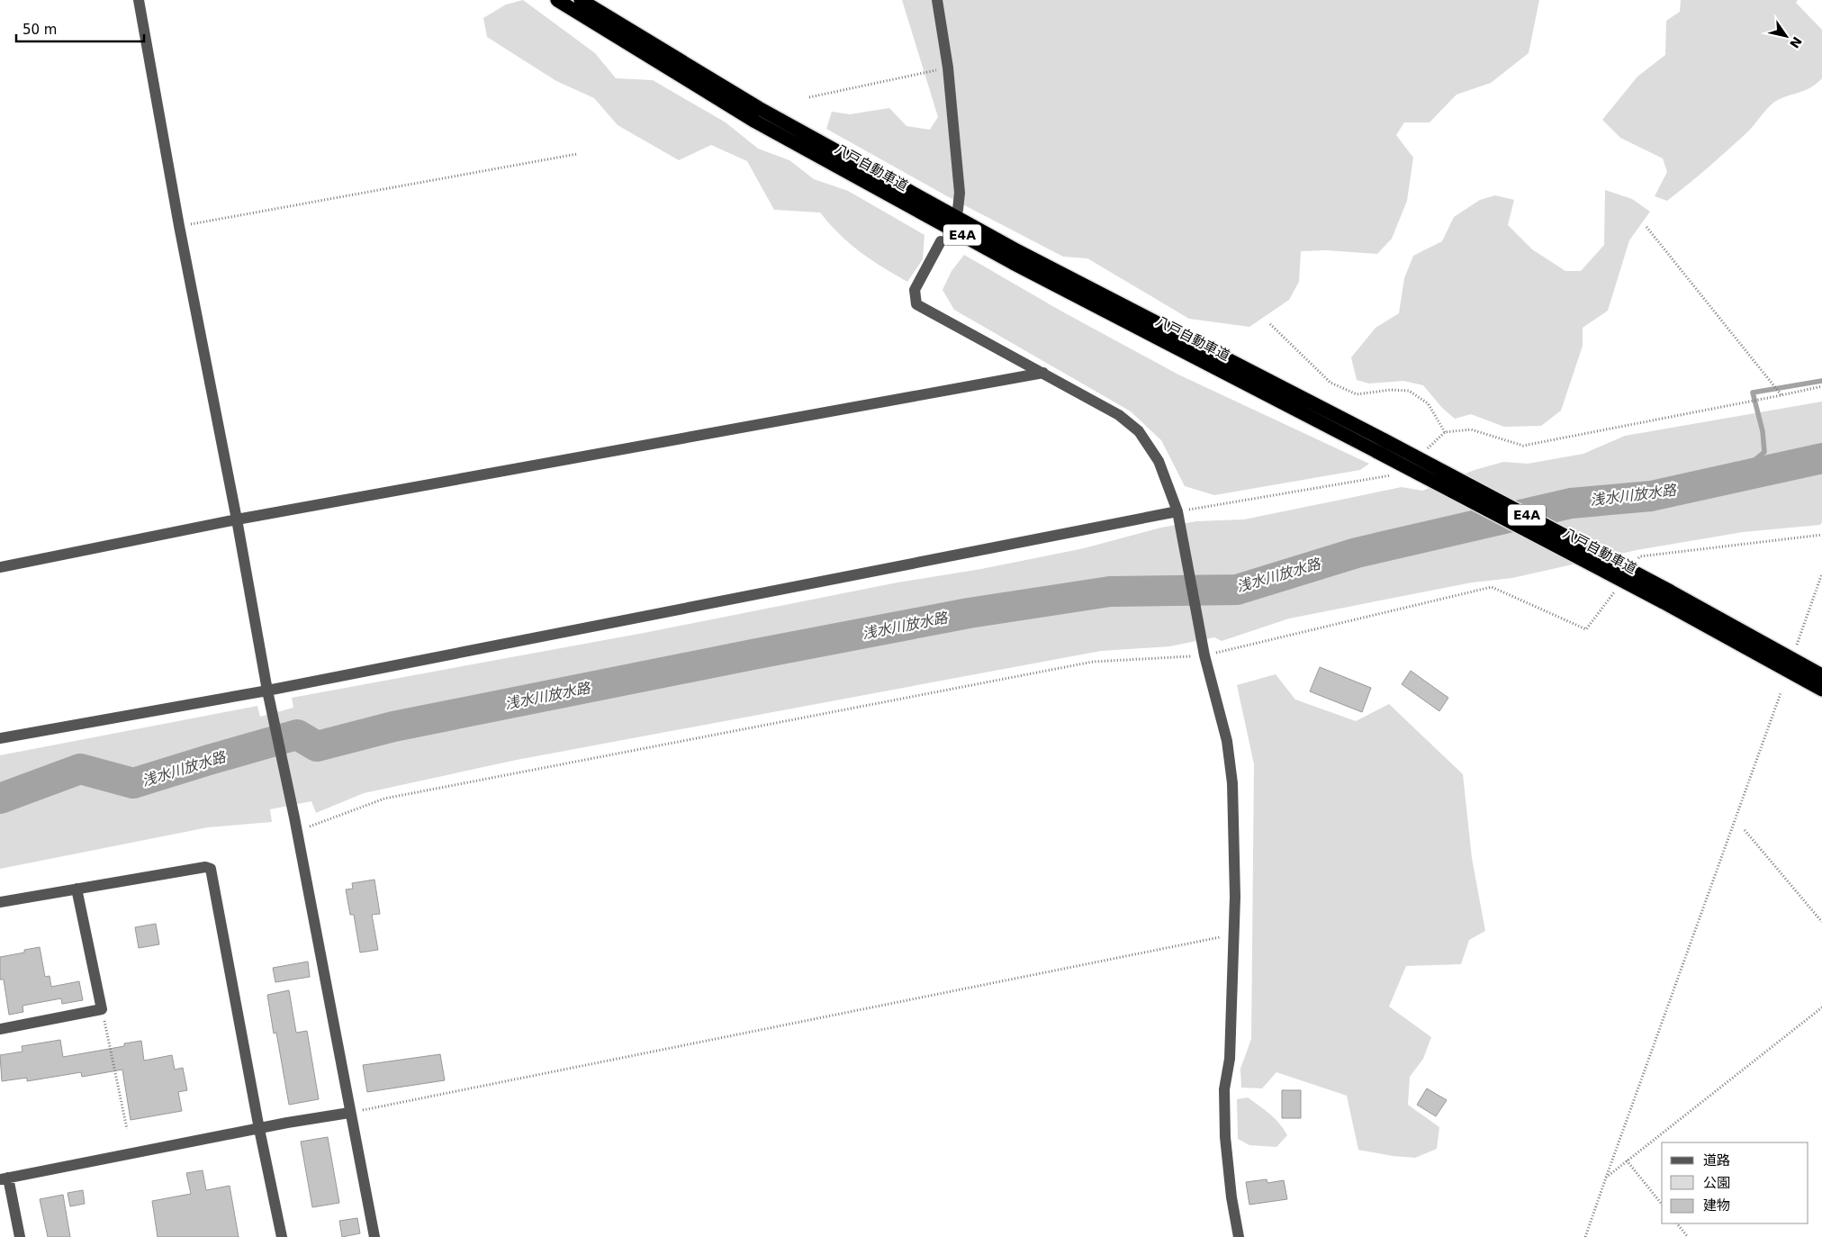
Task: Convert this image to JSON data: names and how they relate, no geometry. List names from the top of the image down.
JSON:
{
  "streets": {
    "highway": ["八戸自動車道", "E4A"]
  },
  "water": ["浅水川放水路"],
  "legend": ["道路", "公園", "建物"],
  "scale_bar": "50 m",
  "north": "bottom right"
}
